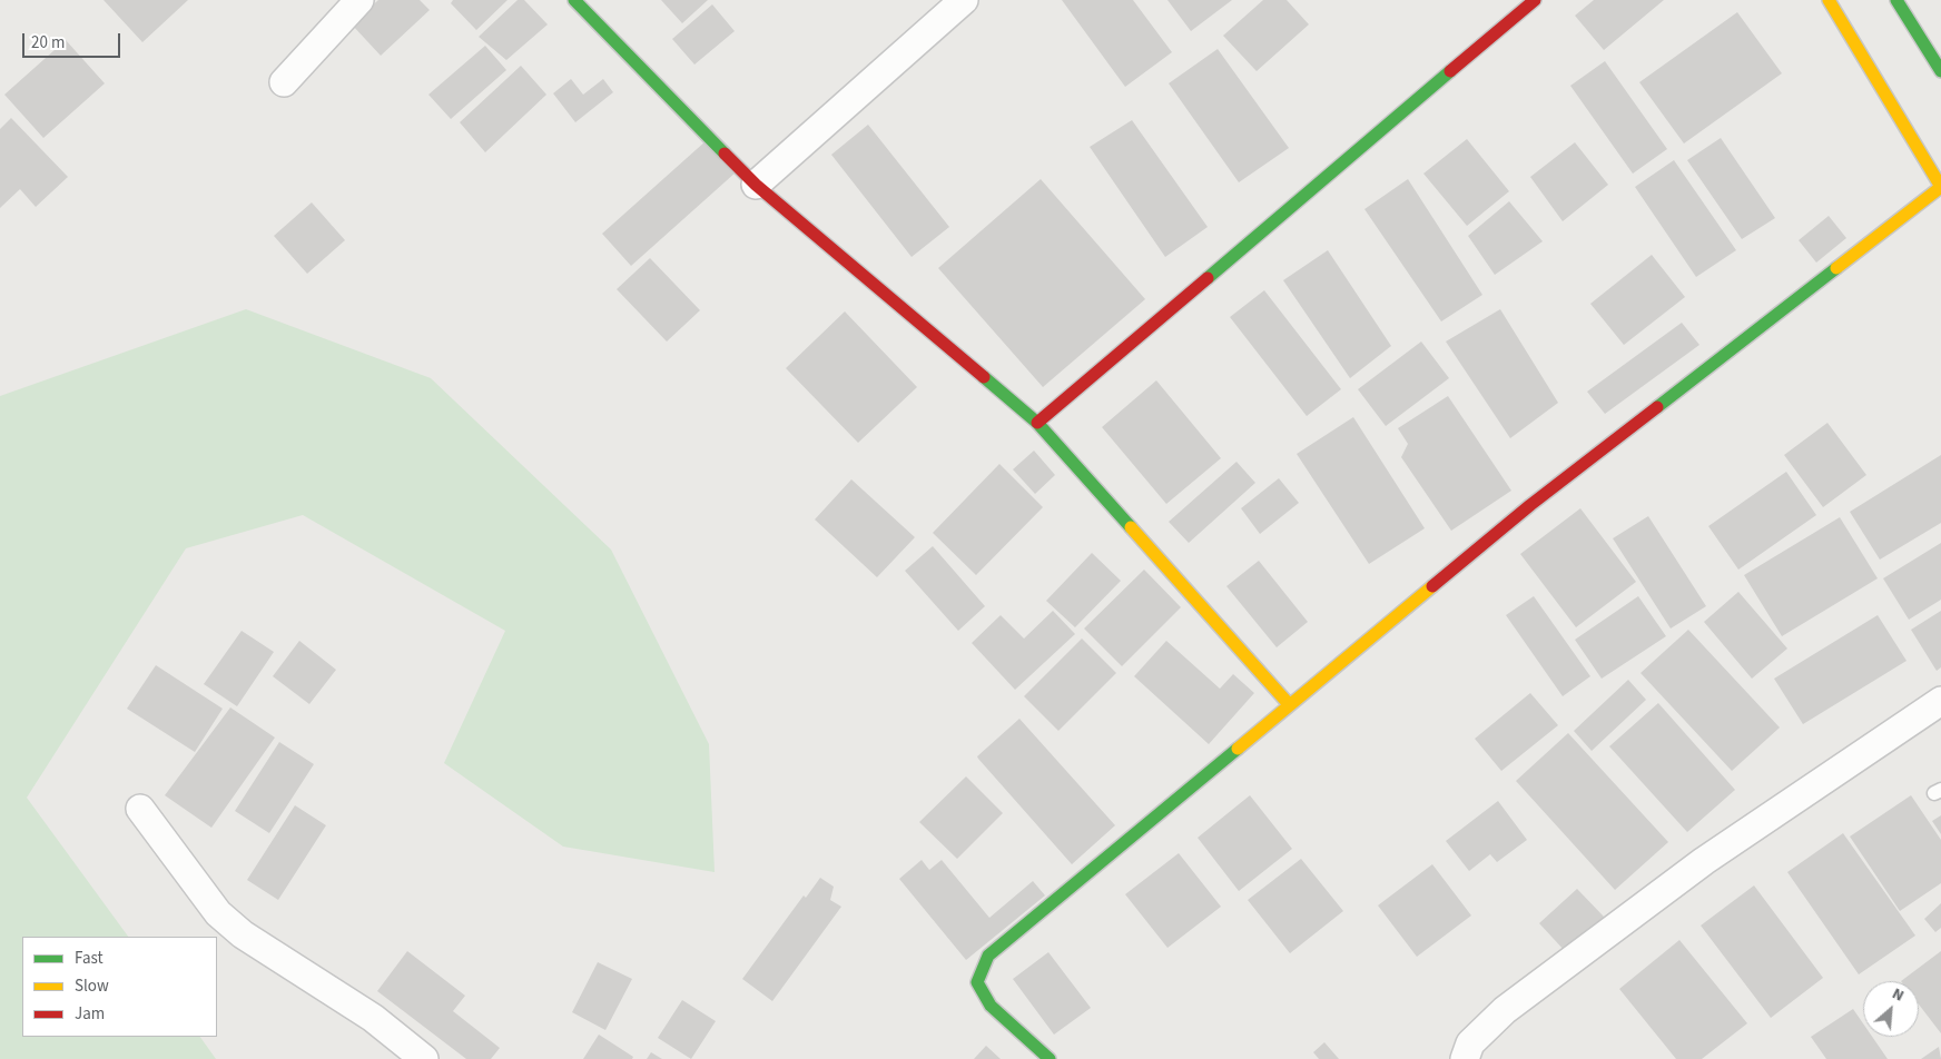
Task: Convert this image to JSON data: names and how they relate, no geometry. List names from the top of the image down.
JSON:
{
  "legend": ["Fast", "Slow", "Jam"],
  "scale_bar": "20 m",
  "north": "top right"
}
